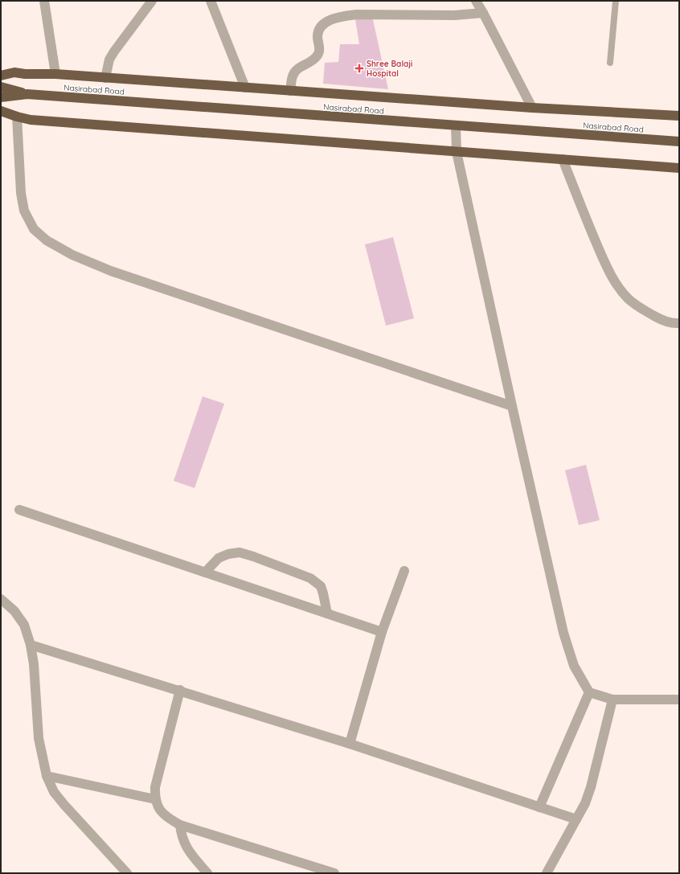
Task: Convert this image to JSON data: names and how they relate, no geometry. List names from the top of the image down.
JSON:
{
  "streets": {
    "highway": ["Nasirabad Road"]
  },
  "places": {
    "health": ["Shree Balaji Hospital"]
  }
}
